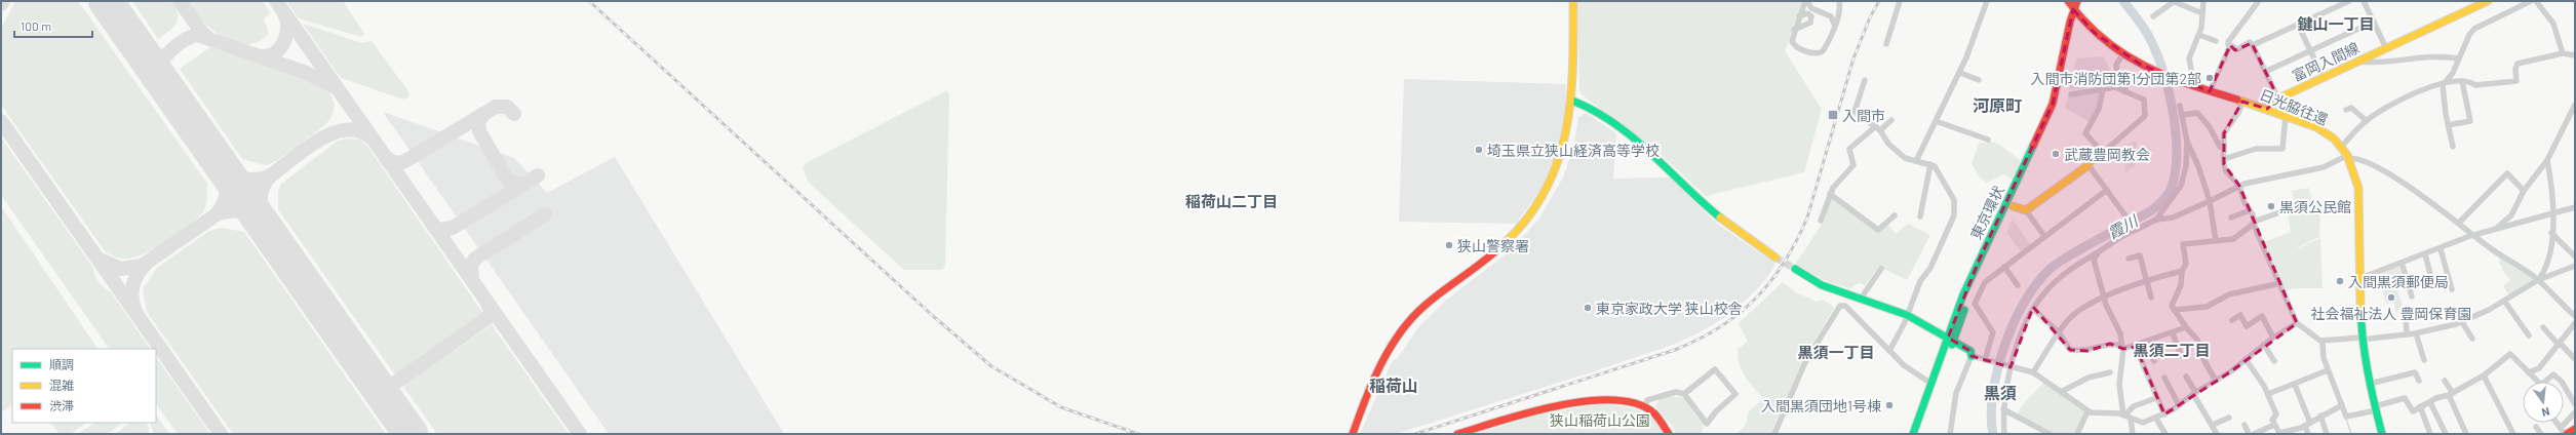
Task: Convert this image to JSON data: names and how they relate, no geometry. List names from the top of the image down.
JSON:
{
  "streets": {
    "main road": ["富岡入間線", "日光脇往還", "東京環状"]
  },
  "crossings": [
    ["富岡入間線", "日光脇往還"],
    ["日光脇往還", "東京環状"]
  ],
  "districts": [
    "鍵山一丁目",
    "河原町",
    "稲荷山二丁目",
    "黒須二丁目",
    "黒須一丁目",
    "稲荷山",
    "黒須"
  ],
  "water": ["霞川"],
  "parks": ["狭山稲荷山公園"],
  "places": {
    "other": [
      "入間市消防団第1分団第2部",
      "埼玉県立狭山経済高等学校",
      "武蔵豊岡教会",
      "黒須公民館",
      "狭山警察署",
      "入間黒須郵便局",
      "社会福祉法人 豊岡保育園",
      "東京家政大学 狭山校舎",
      "入間黒須団地1号棟"
    ],
    "transit": ["入間市"]
  },
  "legend": ["順調", "混雑", "渋滞"],
  "scale_bar": "100 m",
  "north": "bottom"
}
